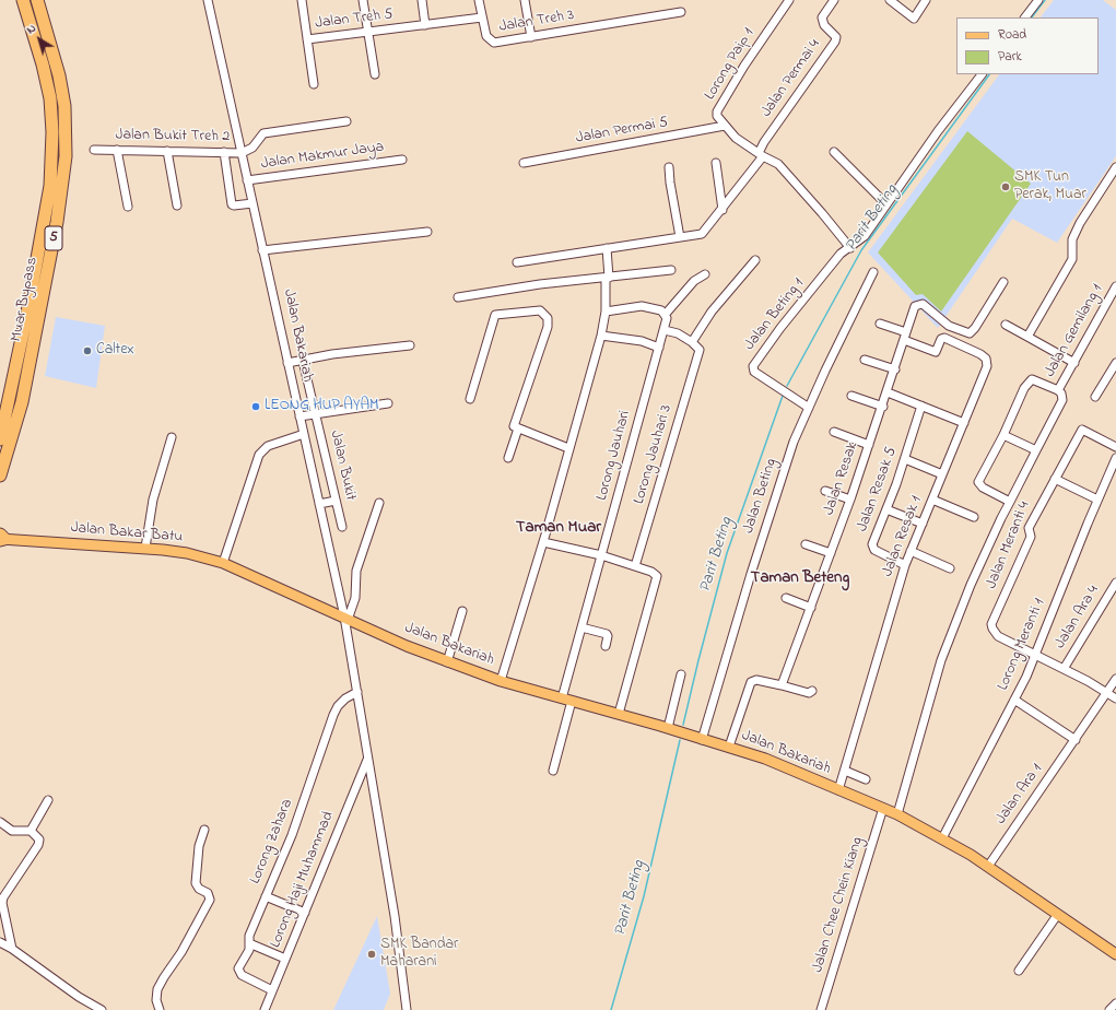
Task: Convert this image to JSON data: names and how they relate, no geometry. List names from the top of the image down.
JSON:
{
  "streets": {
    "highway": ["5", "Muar Bypass"],
    "main road": ["Jalan Bakariah", "Jalan Bakar Batu"],
    "street": [
      "Jalan Treh 5",
      "Jalan Treh 3",
      "Lorong Paip 1",
      "Jalan Permai 4",
      "Jalan Permai 5",
      "Jalan Bukit Treh 2",
      "Jalan Makmur Jaya",
      "Jalan Beting 1",
      "Jalan Gemilang 1",
      "Lorong Jauhari 3",
      "Lorong Jauhari",
      "Jalan Bukit",
      "Jalan Resak",
      "Jalan Resak 5",
      "Jalan Beting",
      "Jalan Resak 1",
      "Jalan Meranti 4",
      "Jalan Ara 4",
      "Lorong Meranti 1",
      "Jalan Ara 1",
      "Lorong Zahara",
      "Lorong Haji Muhammad",
      "Jalan Chee Chein Kiang"
    ]
  },
  "crossings": [
    ["Jalan Treh 5", "Jalan Treh 3"],
    ["Lorong Paip 1", "Jalan Permai 5"],
    ["Jalan Bukit Treh 2", "Jalan Bakariah"],
    ["Jalan Makmur Jaya", "Jalan Bakariah"],
    ["Jalan Beting 1", "Jalan Beting"],
    ["Jalan Bakariah", "Lorong Jauhari"],
    ["Jalan Bakariah", "Jalan Beting"],
    ["Jalan Bakariah", "Jalan Bakar Batu"],
    ["Jalan Bakariah", "Jalan Resak 1"],
    ["Jalan Bakariah", "Lorong Meranti 1"],
    ["Jalan Bakariah", "Jalan Ara 1"],
    ["Jalan Bakariah", "Jalan Chee Chein Kiang"],
    ["Jalan Resak", "Jalan Resak 1"],
    ["Jalan Resak 5", "Jalan Resak 1"],
    ["Jalan Meranti 4", "Lorong Meranti 1"],
    ["Lorong Zahara", "Lorong Haji Muhammad"]
  ],
  "districts": ["Taman Muar", "Taman Beteng"],
  "water": ["Parit Beting"],
  "places": [
    "SMK Tun Perak, Muar",
    "Caltex",
    "LEONG HUP AYAM",
    "SMK Bandar Maharani"
  ],
  "legend": ["Road", "Park"],
  "north": "top left"
}
